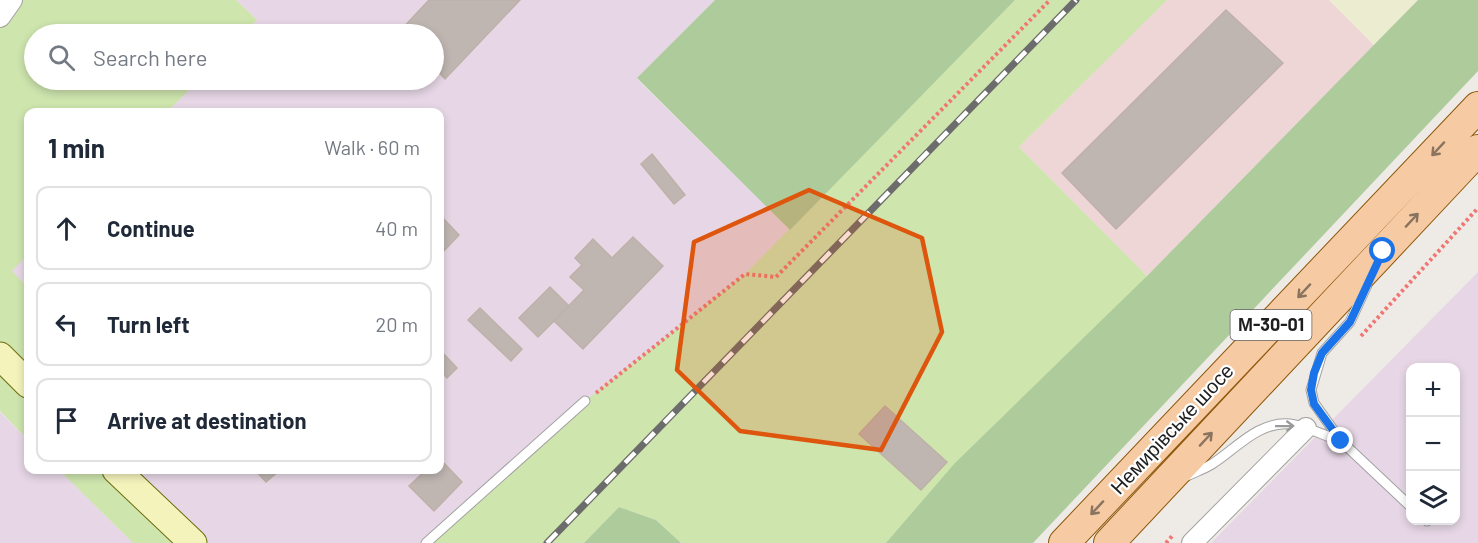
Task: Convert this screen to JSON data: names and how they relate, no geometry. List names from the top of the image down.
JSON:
{
  "streets": {
    "main road": ["М-30-01", "Немирівське шосе"]
  },
  "page": {
    "search": "Search here",
    "heading": ["1 min", "Walk · 60 m"],
    "list": [
      ["Continue", "40 m"],
      ["Turn left", "20 m"],
      "Arrive at destination"
    ],
    "map_buttons": ["+", "−"]
  }
}
